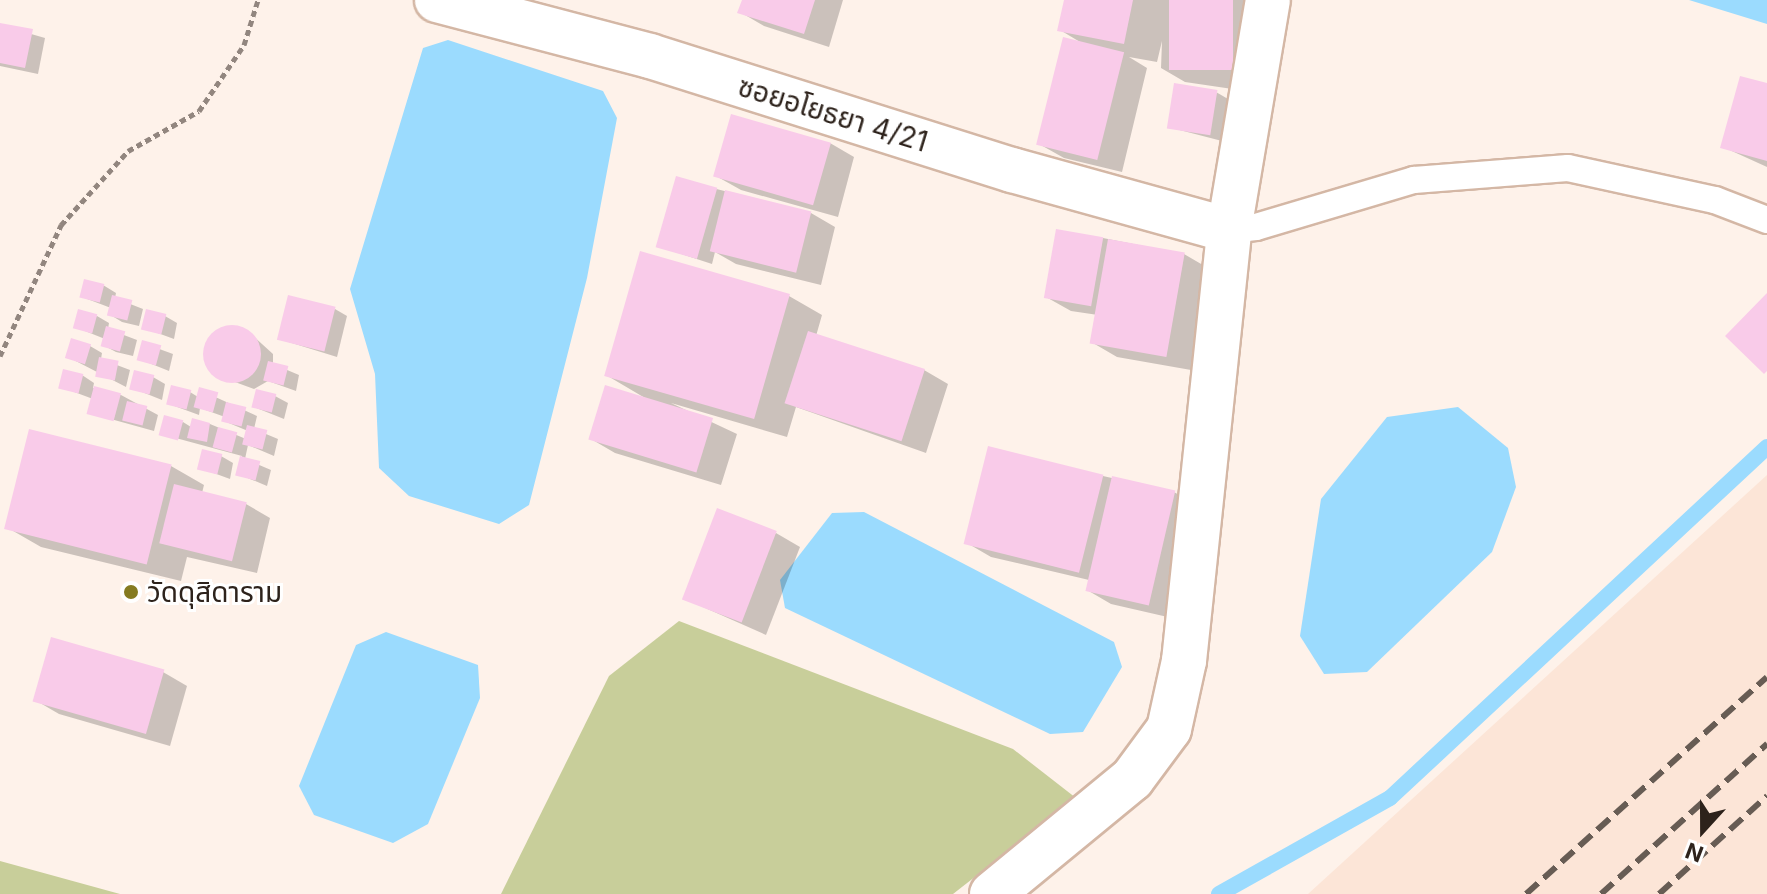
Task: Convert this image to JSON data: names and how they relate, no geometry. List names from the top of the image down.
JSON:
{
  "streets": {
    "street": ["ซอยอโยธยา 4/21"]
  },
  "places": ["วัดดุสิดาราม"],
  "north": "bottom"
}
